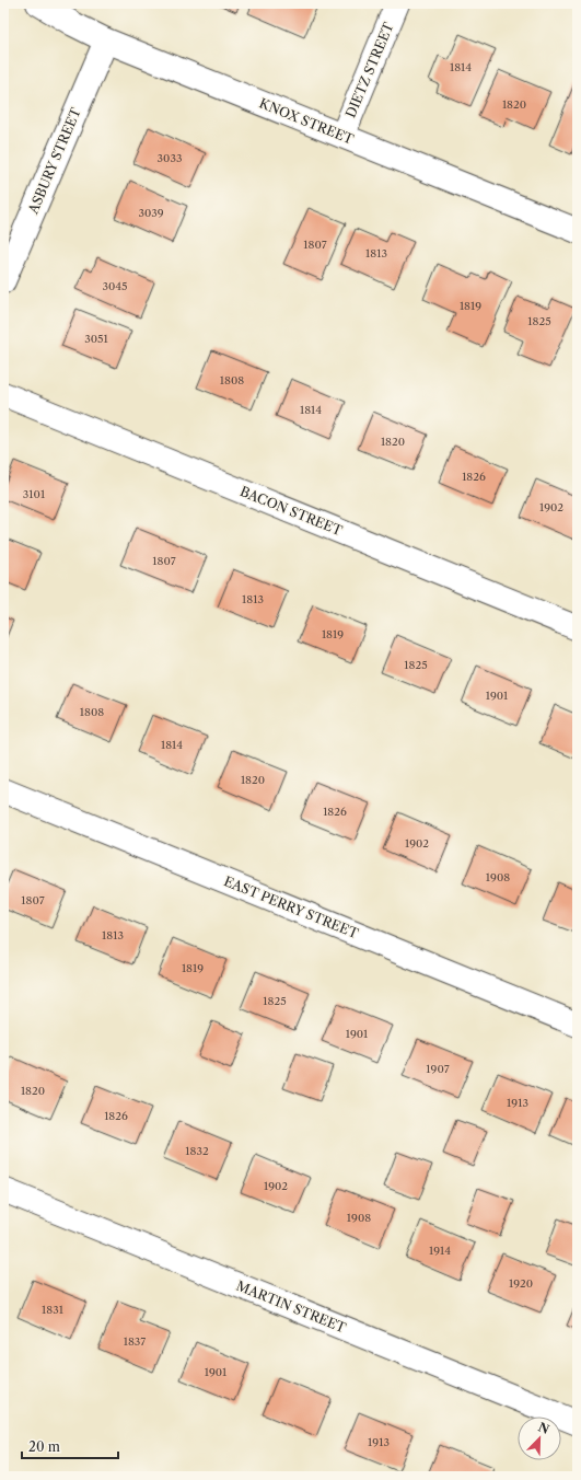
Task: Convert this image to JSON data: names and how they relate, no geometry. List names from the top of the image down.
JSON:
{
  "streets": {
    "street": [
      "DIETZ STREET",
      "KNOX STREET",
      "ASBURY STREET",
      "BACON STREET",
      "EAST PERRY STREET",
      "MARTIN STREET"
    ]
  },
  "crossings": [
    ["DIETZ STREET", "KNOX STREET"],
    ["KNOX STREET", "ASBURY STREET"]
  ],
  "house_numbers": [
    "1814",
    "1820",
    "3033",
    "3039",
    "1807",
    "1813",
    "3045",
    "1819",
    "1825",
    "3051",
    "1808",
    "1814",
    "1820",
    "1826",
    "3101",
    "1902",
    "1807",
    "1813",
    "1819",
    "1825",
    "1901",
    "1808",
    "1814",
    "1820",
    "1826",
    "1902",
    "1908",
    "1807",
    "1813",
    "1819",
    "1825",
    "1901",
    "1907",
    "1820",
    "1913",
    "1826",
    "1832",
    "1902",
    "1908",
    "1914",
    "1920",
    "1831",
    "1837",
    "1901",
    "1913"
  ],
  "scale_bar": "20 m",
  "north": "top right"
}
